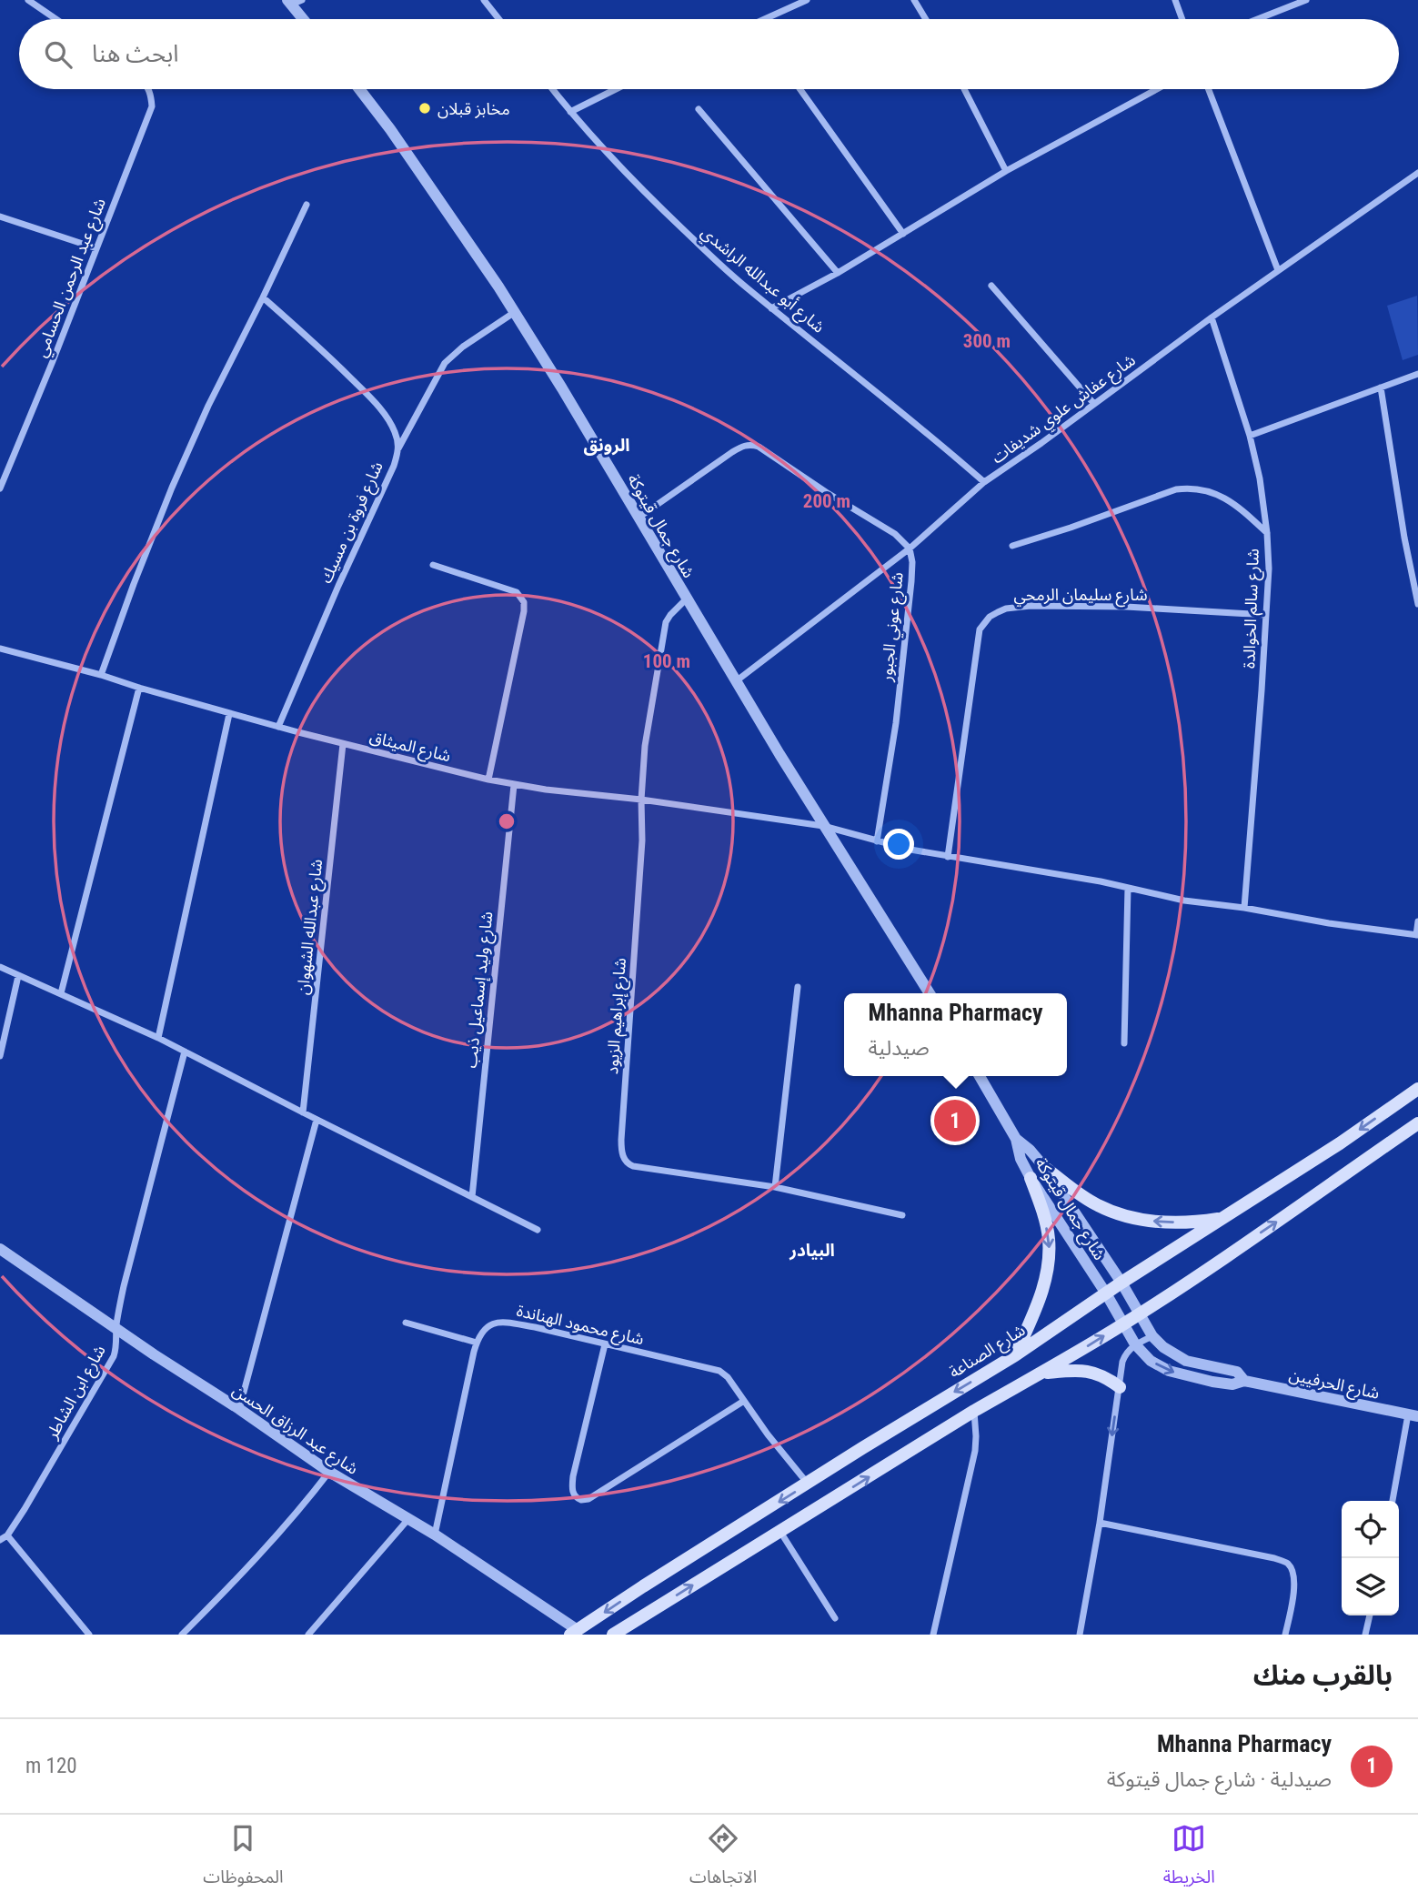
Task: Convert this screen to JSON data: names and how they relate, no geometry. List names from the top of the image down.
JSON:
{
  "streets": {
    "main road": ["شارع الصناعة"],
    "street": [
      "شارع عبد الرحمن الحسامي",
      "شارع أبو عبدالله الراشدي",
      "شارع عفاش علوي شديفات",
      "شارع فروة بن مسيك",
      "شارع جمال قيتوكة",
      "شارع سليمان الرمحي",
      "شارع سالم الخوالدة",
      "شارع عوني الجبور",
      "شارع الميثاق",
      "شارع عبدالله الشهوان",
      "شارع وليد إسماعيل ذيب",
      "شارع إبراهيم الزيود",
      "شارع محمود الهناندة",
      "شارع الحرفيين",
      "شارع ابن الشاطر",
      "شارع عبد الرزاق الحسن"
    ]
  },
  "crossings": [
    ["شارع أبو عبدالله الراشدي", "شارع عفاش علوي شديفات"],
    ["شارع عفاش علوي شديفات", "شارع جمال قيتوكة"],
    ["شارع عفاش علوي شديفات", "شارع سالم الخوالدة"],
    ["شارع عفاش علوي شديفات", "شارع عوني الجبور"],
    ["شارع فروة بن مسيك", "شارع الميثاق"],
    ["شارع جمال قيتوكة", "شارع الميثاق"],
    ["شارع جمال قيتوكة", "شارع إبراهيم الزيود"],
    ["شارع جمال قيتوكة", "شارع الصناعة"],
    ["شارع جمال قيتوكة", "شارع الحرفيين"],
    ["شارع سليمان الرمحي", "شارع سالم الخوالدة"],
    ["شارع الميثاق", "شارع عبدالله الشهوان"],
    ["شارع الميثاق", "شارع وليد إسماعيل ذيب"],
    ["شارع الميثاق", "شارع إبراهيم الزيود"],
    ["شارع الصناعة", "شارع الحرفيين"],
    ["شارع الصناعة", "شارع عبد الرزاق الحسن"],
    ["شارع ابن الشاطر", "شارع عبد الرزاق الحسن"]
  ],
  "districts": ["الرونق", "البيادر"],
  "places": ["مخابز قبلان"],
  "page": {
    "search": "ابحث هنا",
    "popup": ["Mhanna Pharmacy", "صيدلية"],
    "pins": "1",
    "heading": "بالقرب منك",
    "list": [
      {
        "mark": "1",
        "name": "Mhanna Pharmacy",
        "note": "صيدلية · شارع جمال قيتوكة",
        "value": "120 m"
      }
    ],
    "nav": ["الخريطة", "الاتجاهات", "المحفوظات"]
  },
  "rings": ["300 m", "200 m", "100 m"]
}
